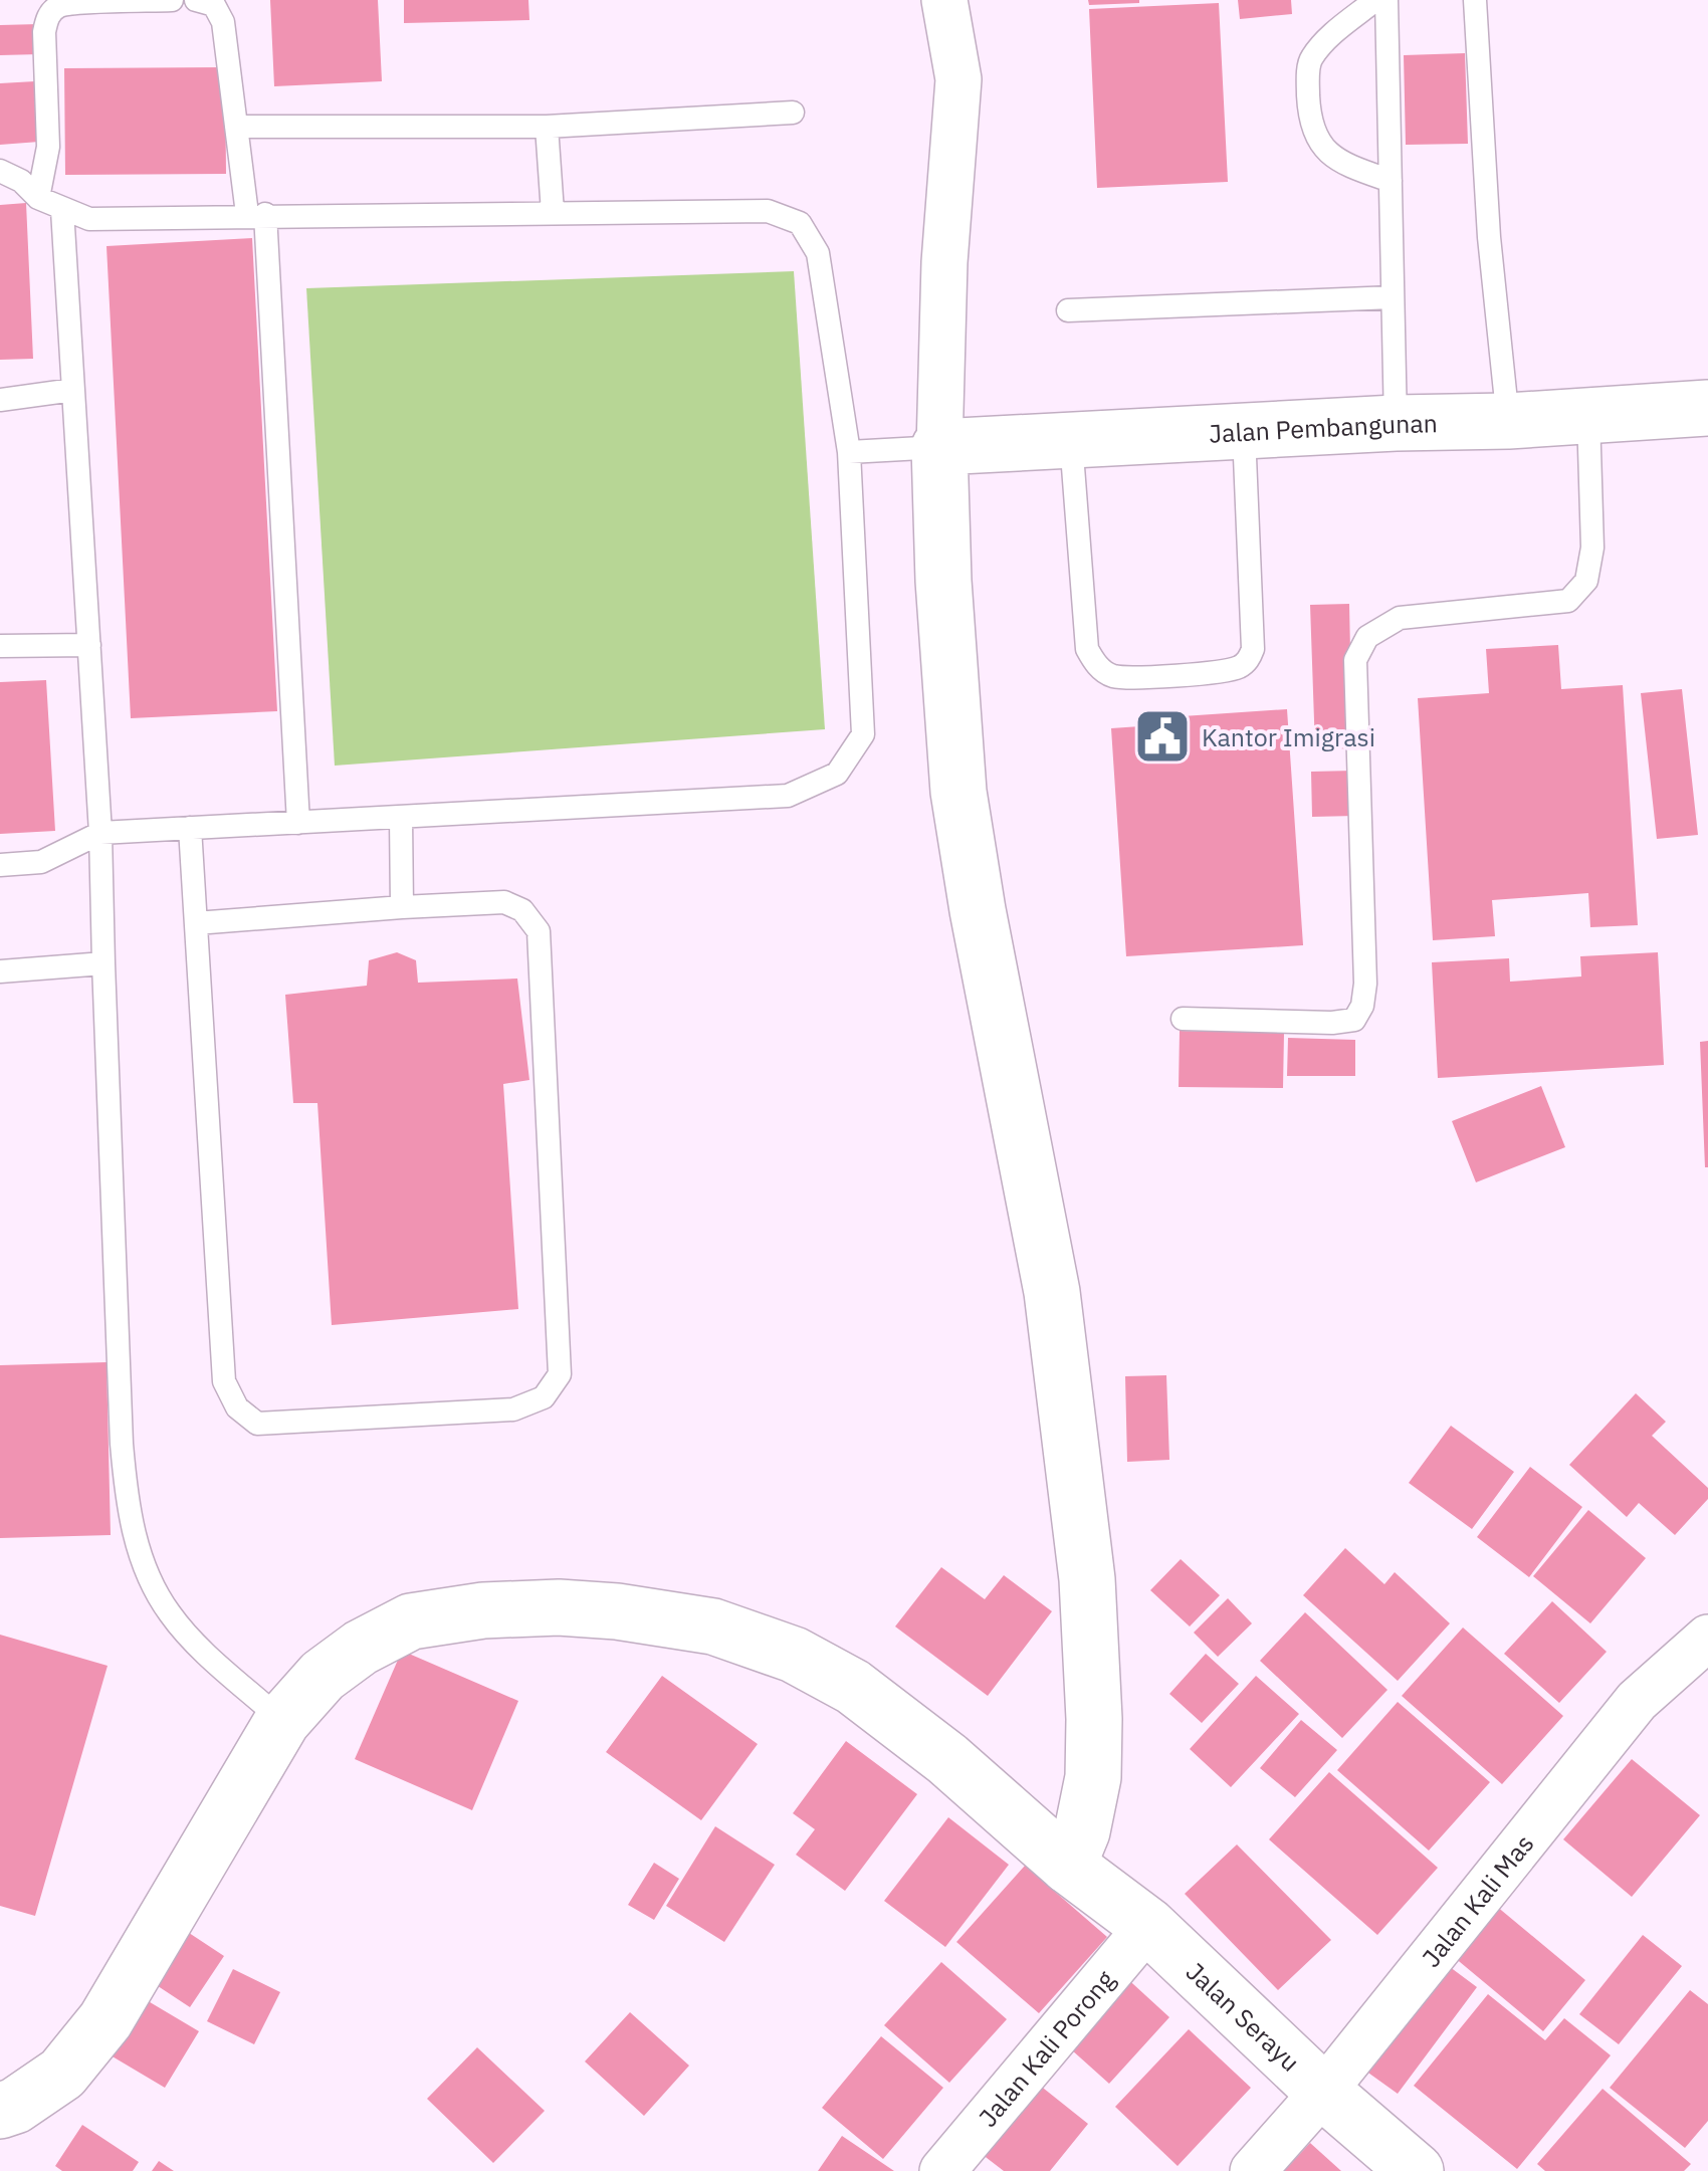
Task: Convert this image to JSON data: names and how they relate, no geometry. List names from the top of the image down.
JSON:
{
  "streets": {
    "street": [
      "Jalan Pembangunan",
      "Jalan Kali Mas",
      "Jalan Serayu",
      "Jalan Kali Porong"
    ]
  },
  "crossings": [
    ["Jalan Kali Mas", "Jalan Serayu"],
    ["Jalan Serayu", "Jalan Kali Porong"]
  ],
  "places": {
    "public building": ["Kantor Imigrasi"]
  }
}
